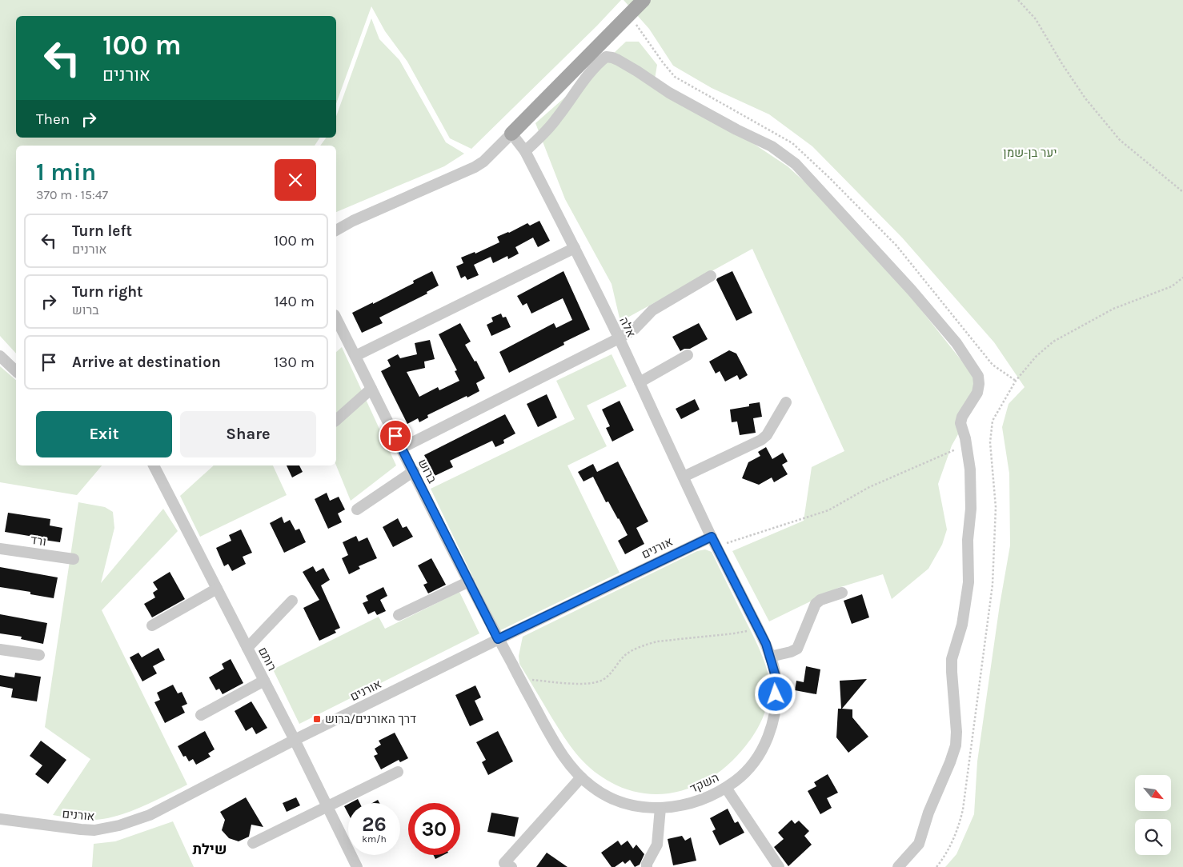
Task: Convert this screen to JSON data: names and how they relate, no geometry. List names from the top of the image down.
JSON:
{
  "streets": {
    "street": [
      "אלה",
      "ברוש",
      "ורד",
      "אורנים",
      "רותם",
      "השקד"
    ]
  },
  "crossings": [
    ["אלה", "אורנים"],
    ["אלה", "השקד"],
    ["ברוש", "אורנים"],
    ["ברוש", "השקד"],
    ["אורנים", "רותם"],
    ["אורנים", "השקד"]
  ],
  "districts": ["שילת"],
  "parks": ["יער בן-שמן"],
  "places": {
    "transit": ["דרך האורנים/ברוש"]
  },
  "north": "bottom right",
  "page": {
    "turn": ["100 m", "אורנים"],
    "then": "Then",
    "heading": ["1 min", "370 m · 15:47"],
    "list": [
      {
        "name": "Turn left",
        "note": "אורנים",
        "value": "100 m"
      },
      {
        "name": "Turn right",
        "note": "ברוש",
        "value": "140 m"
      },
      {
        "name": "Arrive at destination",
        "value": "130 m"
      }
    ],
    "buttons": ["Exit", "Share"],
    "speed": "26 km/h",
    "limit": "30"
  }
}
